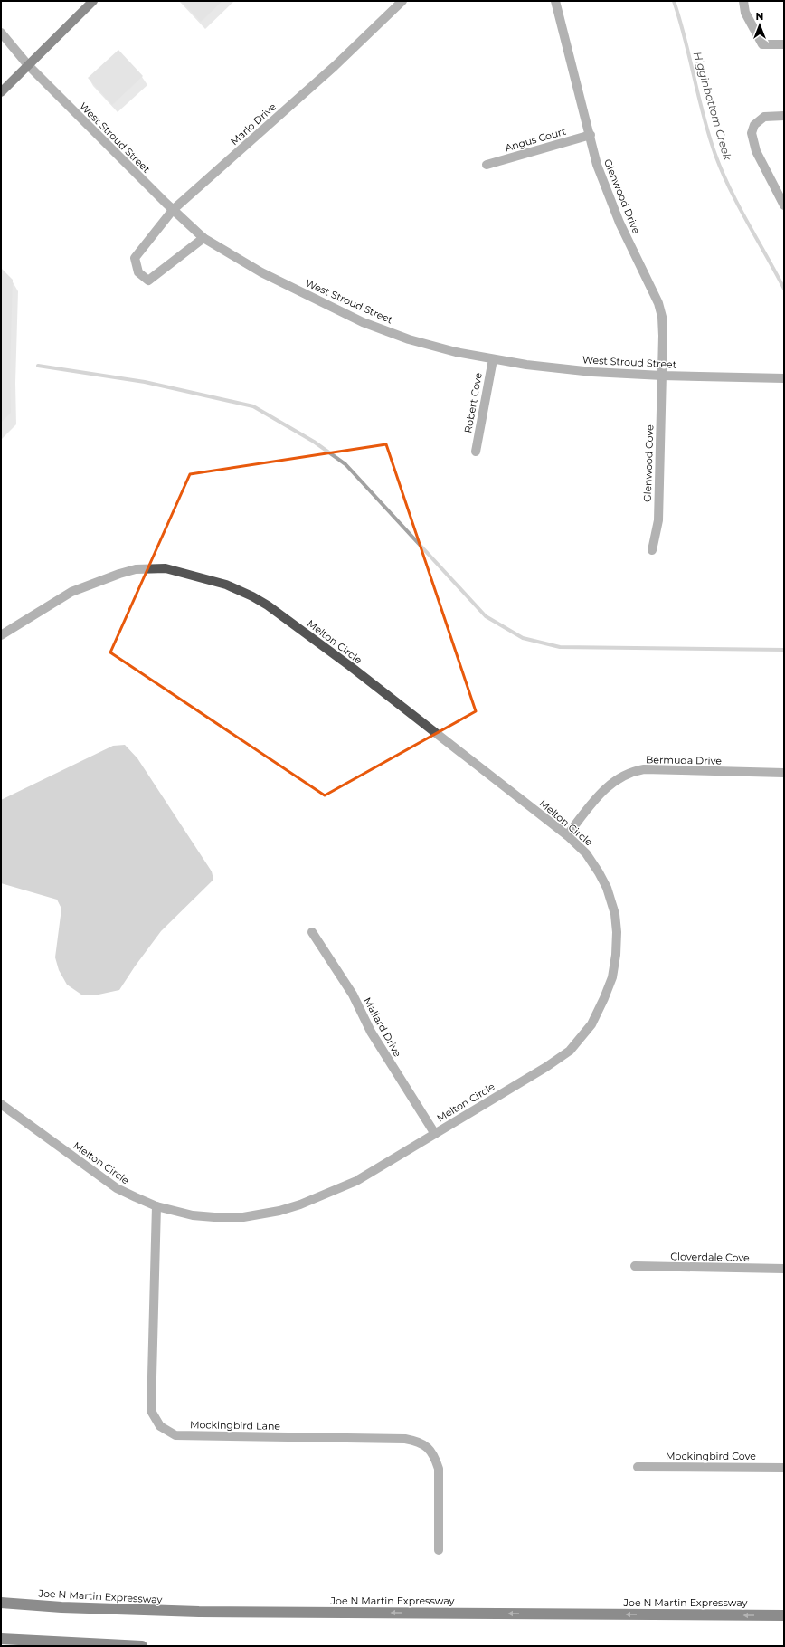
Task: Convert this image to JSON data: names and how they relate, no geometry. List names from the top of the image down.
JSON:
{
  "streets": {
    "highway": ["Joe N Martin Expressway"],
    "street": [
      "Marlo Drive",
      "West Stroud Street",
      "Angus Court",
      "Glenwood Drive",
      "Robert Cove",
      "Glenwood Cove",
      "Melton Circle",
      "Bermuda Drive",
      "Mallard Drive",
      "Cloverdale Cove",
      "Mockingbird Lane",
      "Mockingbird Cove"
    ]
  },
  "crossings": [
    ["Marlo Drive", "West Stroud Street"],
    ["West Stroud Street", "Glenwood Drive"],
    ["West Stroud Street", "Robert Cove"],
    ["West Stroud Street", "Glenwood Cove"],
    ["Angus Court", "Glenwood Drive"],
    ["Glenwood Drive", "Glenwood Cove"],
    ["Melton Circle", "Bermuda Drive"],
    ["Melton Circle", "Mallard Drive"],
    ["Melton Circle", "Mockingbird Lane"]
  ],
  "one_way": ["Joe N Martin Expressway"],
  "water": ["Higginbottom Creek"],
  "north": "top"
}
